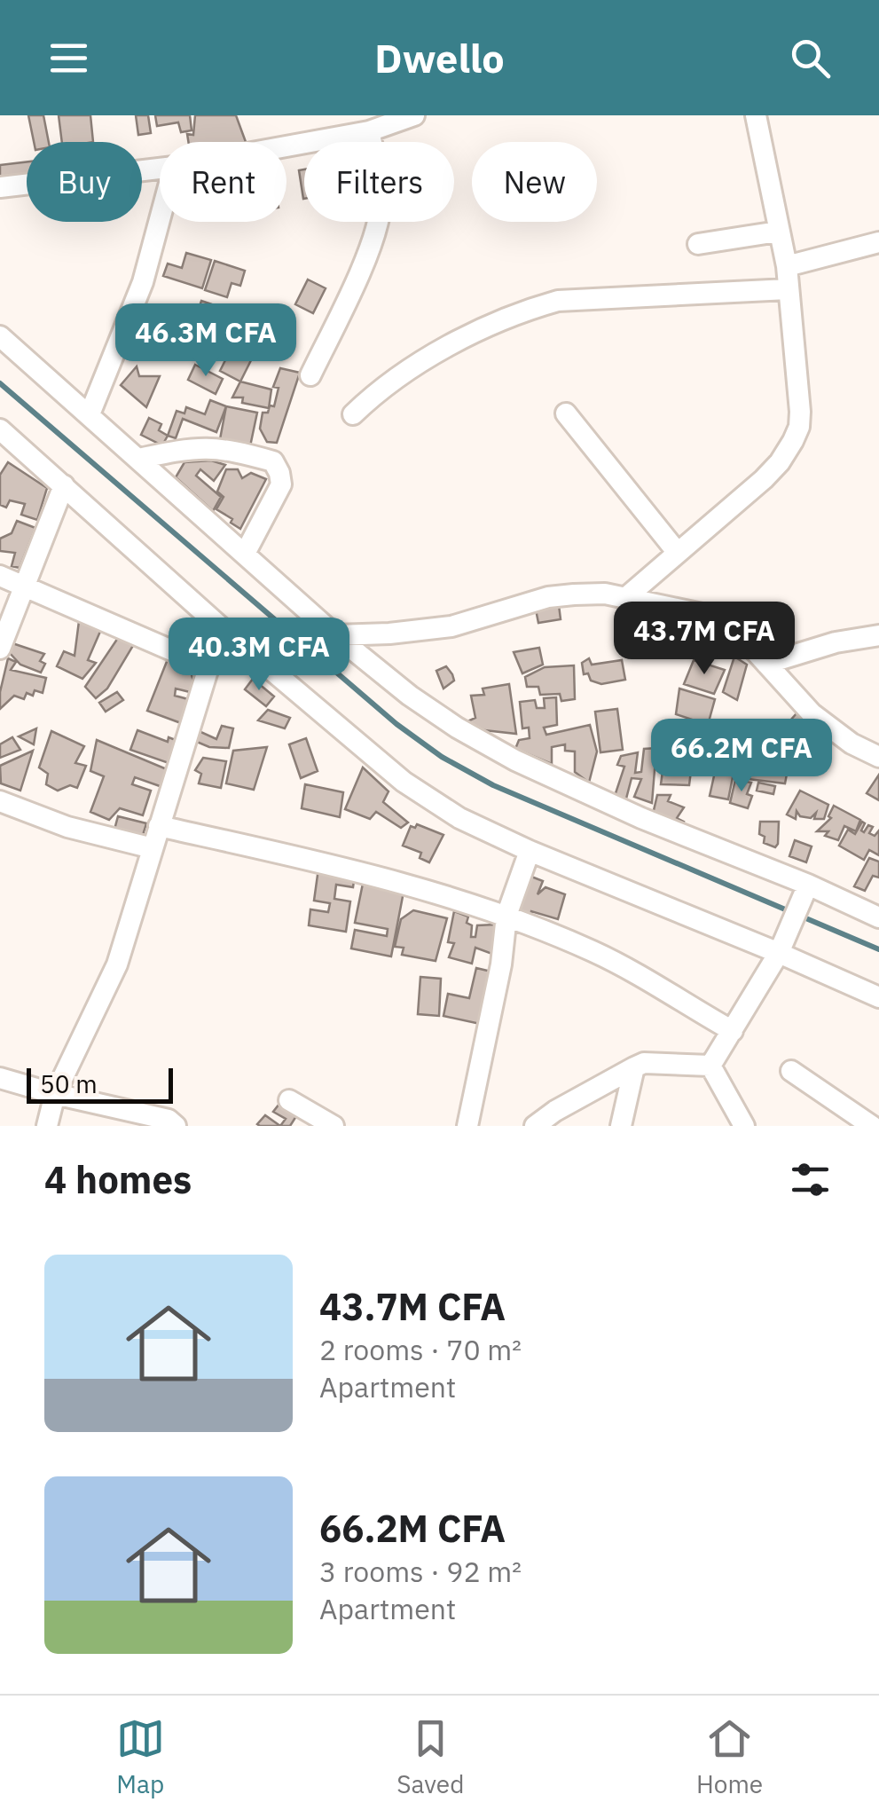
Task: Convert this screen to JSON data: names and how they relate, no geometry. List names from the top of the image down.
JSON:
{
  "scale_bar": "50 m",
  "page": {
    "header": "Dwello",
    "chip": [
      "Buy",
      "Rent",
      "Filters",
      "New"
    ],
    "price": [
      "46.3M CFA",
      "43.7M CFA",
      "40.3M CFA",
      "66.2M CFA"
    ],
    "scale": "50 m",
    "heading": "4 homes",
    "list": [
      {
        "name": "43.7M CFA",
        "note": "2 rooms · 70 m² · Apartment"
      },
      {
        "name": "66.2M CFA",
        "note": "3 rooms · 92 m² · Apartment"
      }
    ],
    "tabs": ["Map", "Saved", "Home"]
  }
}
